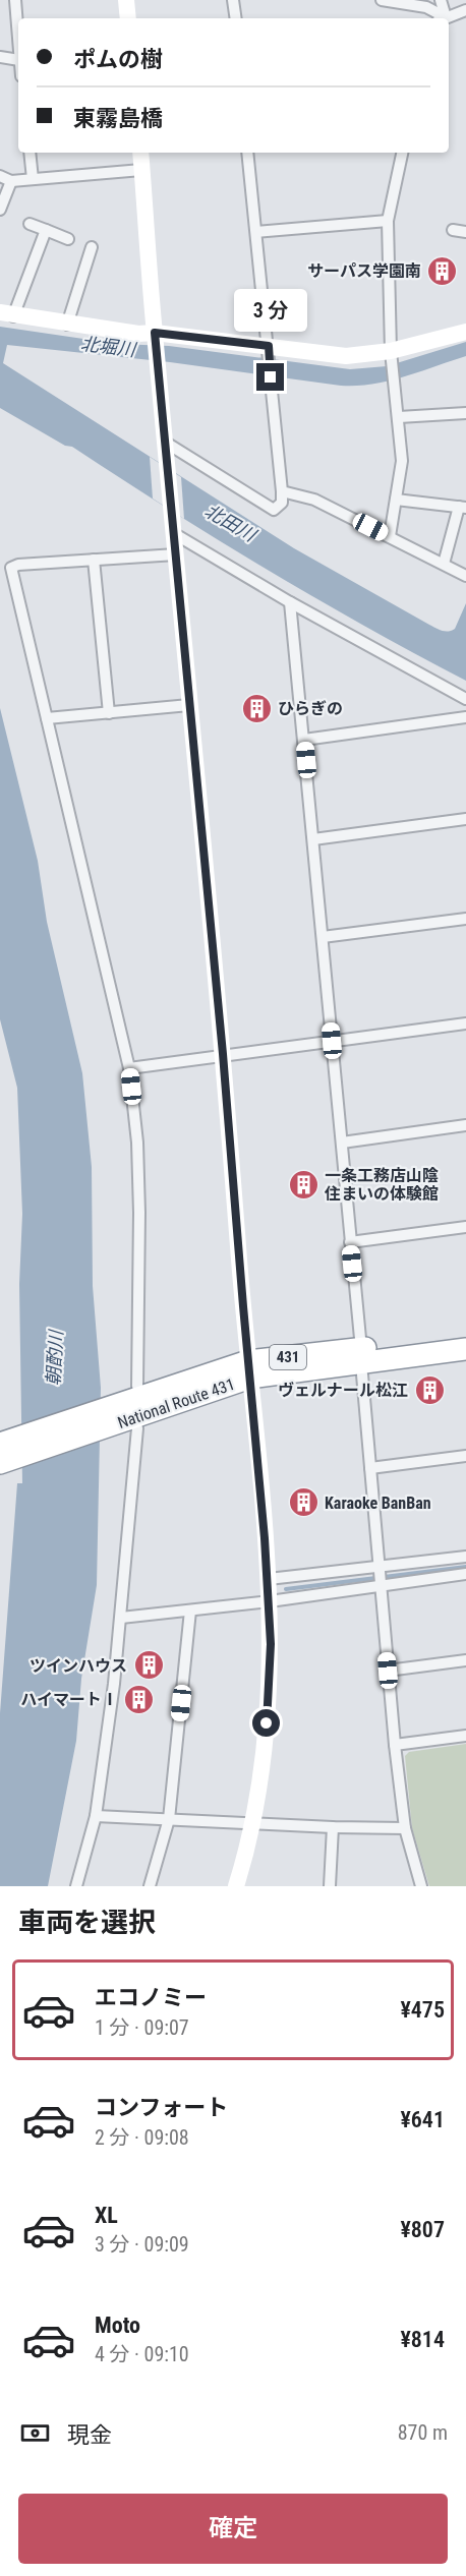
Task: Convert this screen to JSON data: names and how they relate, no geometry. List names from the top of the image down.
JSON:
{
  "streets": {
    "highway": ["431", "National Route 431"]
  },
  "water": ["北堀川", "北田川", "朝酌川"],
  "places": {
    "building": [
      "サーパス学園南",
      "ひらぎの",
      "一条工務店山陰 住まいの体験館",
      "ヴェルナール松江",
      "Karaoke BanBan",
      "ツインハウス",
      "ハイマートⅠ"
    ]
  },
  "page": {
    "banner": ["ポムの樹", "東霧島橋"],
    "bubble": "3 分",
    "heading": "車両を選択",
    "list": [
      {
        "name": "エコノミー",
        "note": "1 分 · 09:07",
        "value": "¥475"
      },
      {
        "name": "コンフォート",
        "note": "2 分 · 09:08",
        "value": "¥641"
      },
      {
        "name": "XL",
        "note": "3 分 · 09:09",
        "value": "¥807"
      },
      {
        "name": "Moto",
        "note": "4 分 · 09:10",
        "value": "¥814"
      }
    ],
    "pay": ["現金", "870 m"],
    "buttons": "確定"
  }
}
